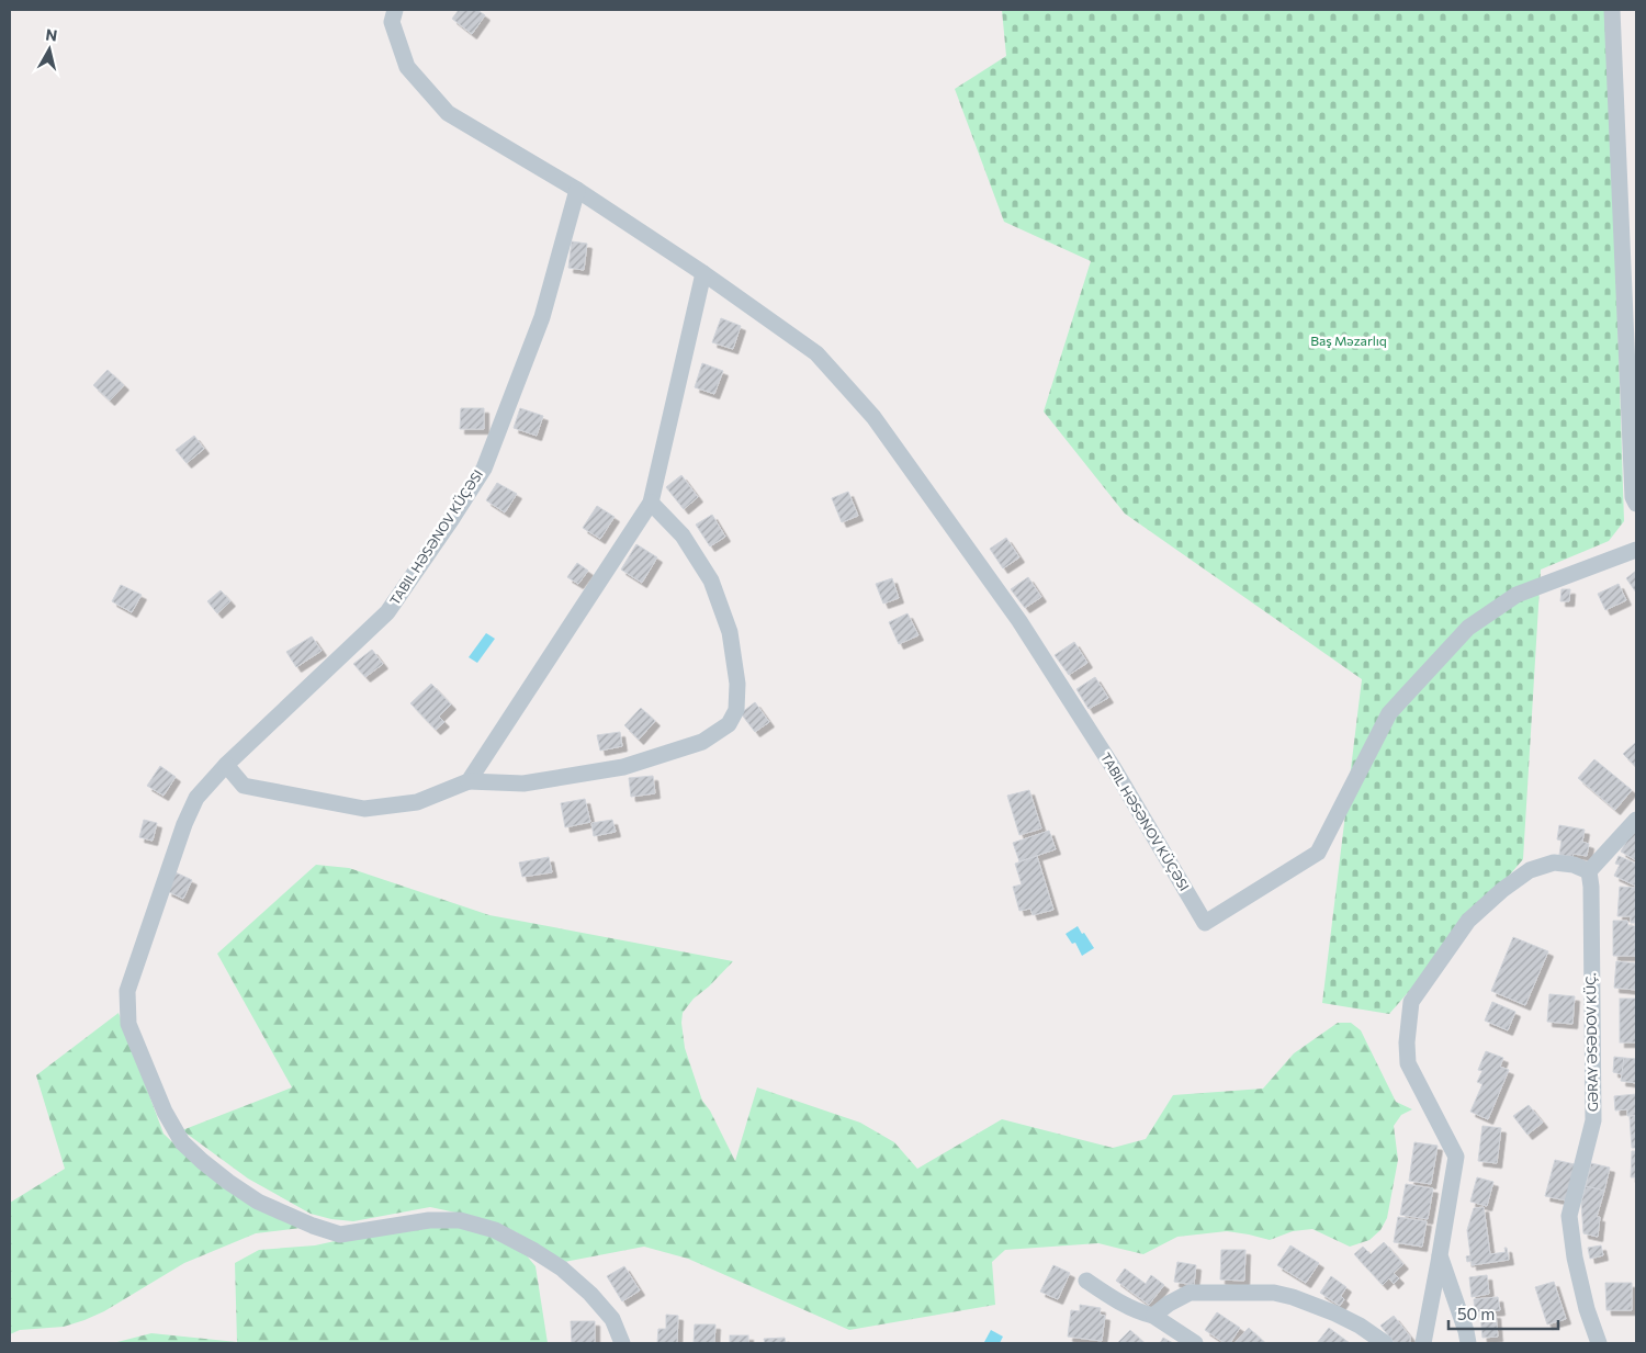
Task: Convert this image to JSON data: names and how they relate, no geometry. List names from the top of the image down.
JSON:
{
  "streets": {
    "street": ["TABIL HƏSƏNOV KÜÇƏSI", "GƏRAY ƏSƏDOV KÜÇ."]
  },
  "parks": ["Baş Məzarlıq"],
  "scale_bar": "50 m",
  "north": "top"
}
